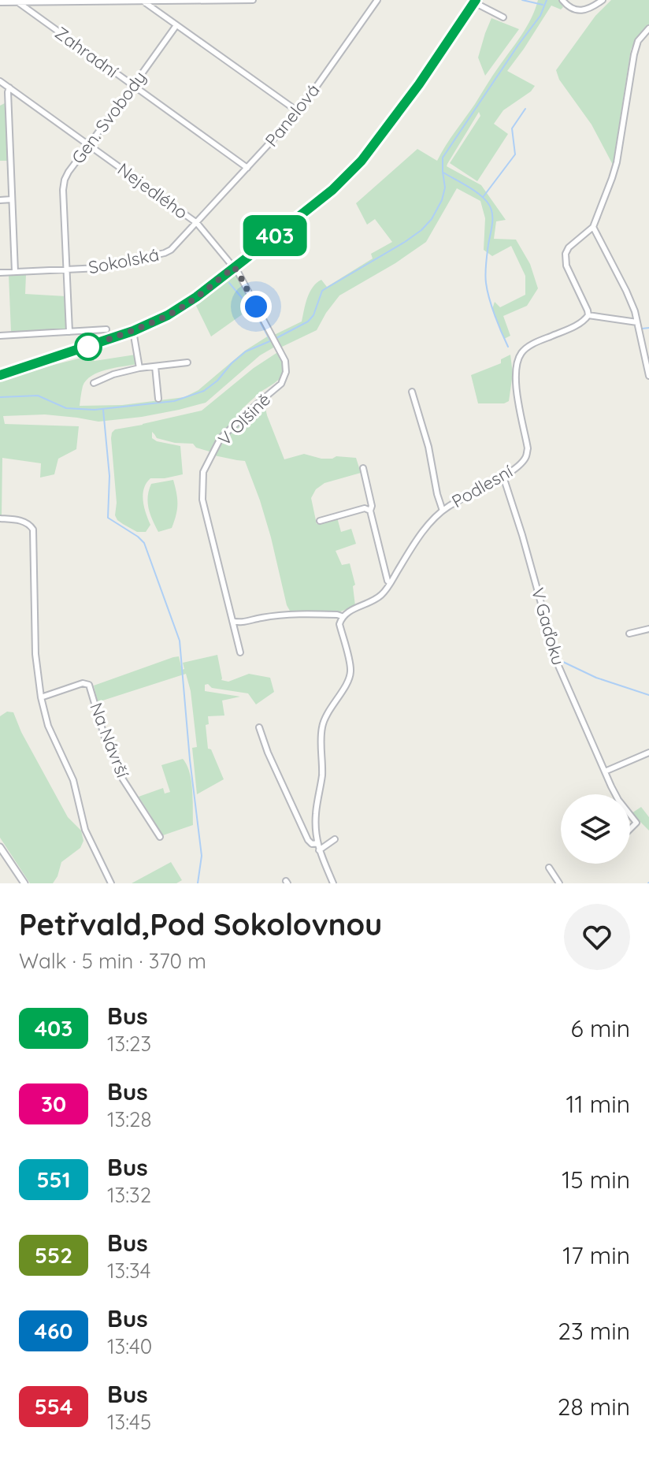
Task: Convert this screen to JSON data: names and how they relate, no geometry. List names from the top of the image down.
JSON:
{
  "streets": {
    "street": [
      "Zahradní",
      "Panelová",
      "Gen. Svobody",
      "Nejedlého",
      "Sokolská",
      "V Olšině",
      "Podlesní",
      "V Gaďoku",
      "Na Návrší"
    ]
  },
  "crossings": [
    ["Zahradní", "Panelová"],
    ["Zahradní", "Gen. Svobody"],
    ["Panelová", "Nejedlého"],
    ["Panelová", "Sokolská"],
    ["Gen. Svobody", "Nejedlého"],
    ["Gen. Svobody", "Sokolská"],
    ["Nejedlého", "Sokolská"],
    ["Nejedlého", "V Olšině"],
    ["Podlesní", "V Gaďoku"]
  ],
  "lines": ["bus line 403"],
  "page": {
    "on_map": "403",
    "heading": ["Petřvald,Pod Sokolovnou", "Walk · 5 min · 370 m"],
    "list": [
      {
        "mark": "403",
        "name": "Bus",
        "note": "13:23",
        "value": "6 min"
      },
      {
        "mark": "30",
        "name": "Bus",
        "note": "13:28",
        "value": "11 min"
      },
      {
        "mark": "551",
        "name": "Bus",
        "note": "13:32",
        "value": "15 min"
      },
      {
        "mark": "552",
        "name": "Bus",
        "note": "13:34",
        "value": "17 min"
      },
      {
        "mark": "460",
        "name": "Bus",
        "note": "13:40",
        "value": "23 min"
      },
      {
        "mark": "554",
        "name": "Bus",
        "note": "13:45",
        "value": "28 min"
      }
    ]
  }
}
